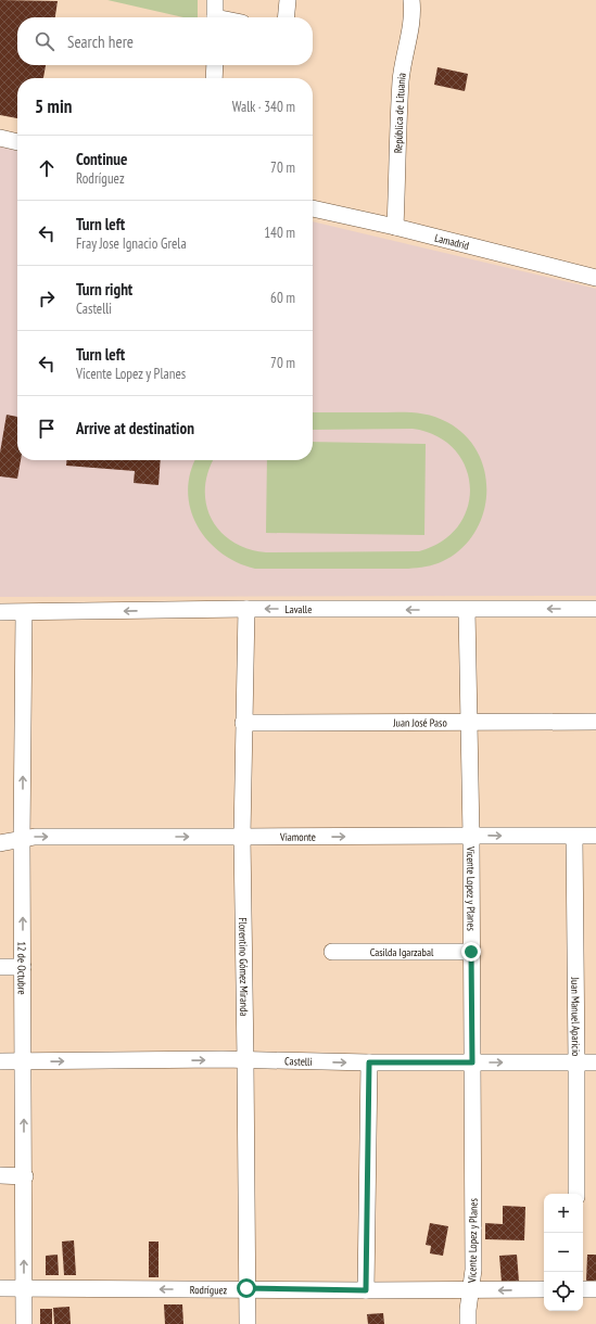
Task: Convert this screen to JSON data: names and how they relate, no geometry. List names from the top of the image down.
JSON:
{
  "streets": {
    "street": [
      "República de Lituania",
      "Lamadrid",
      "Lavalle",
      "Juan José Paso",
      "Viamonte",
      "Vicente Lopez y Planes",
      "Casilda Igarzabal",
      "Florentino Gómez Miranda",
      "12 de Octubre",
      "Juan Manuel Aparicio",
      "Castelli",
      "Rodríguez"
    ]
  },
  "crossings": [
    ["República de Lituania", "Lamadrid"],
    ["Lavalle", "Vicente Lopez y Planes"],
    ["Lavalle", "Florentino Gómez Miranda"],
    ["Lavalle", "12 de Octubre"],
    ["Juan José Paso", "Vicente Lopez y Planes"],
    ["Juan José Paso", "Florentino Gómez Miranda"],
    ["Viamonte", "Vicente Lopez y Planes"],
    ["Viamonte", "Florentino Gómez Miranda"],
    ["Viamonte", "12 de Octubre"],
    ["Viamonte", "Juan Manuel Aparicio"],
    ["Vicente Lopez y Planes", "Casilda Igarzabal"],
    ["Vicente Lopez y Planes", "Castelli"],
    ["Vicente Lopez y Planes", "Rodríguez"],
    ["Florentino Gómez Miranda", "Castelli"],
    ["Florentino Gómez Miranda", "Rodríguez"],
    ["12 de Octubre", "Castelli"],
    ["12 de Octubre", "Rodríguez"],
    ["Juan Manuel Aparicio", "Castelli"]
  ],
  "one_way": [
    "Lavalle",
    "Viamonte",
    "12 de Octubre",
    "Castelli",
    "Rodríguez"
  ],
  "page": {
    "search": "Search here",
    "heading": ["5 min", "Walk · 340 m"],
    "list": [
      ["Continue", "Rodríguez", "70 m"],
      ["Turn left", "Fray Jose Ignacio Grela", "140 m"],
      ["Turn right", "Castelli", "60 m"],
      ["Turn left", "Vicente Lopez y Planes", "70 m"],
      "Arrive at destination"
    ],
    "map_buttons": ["+", "−"]
  }
}
